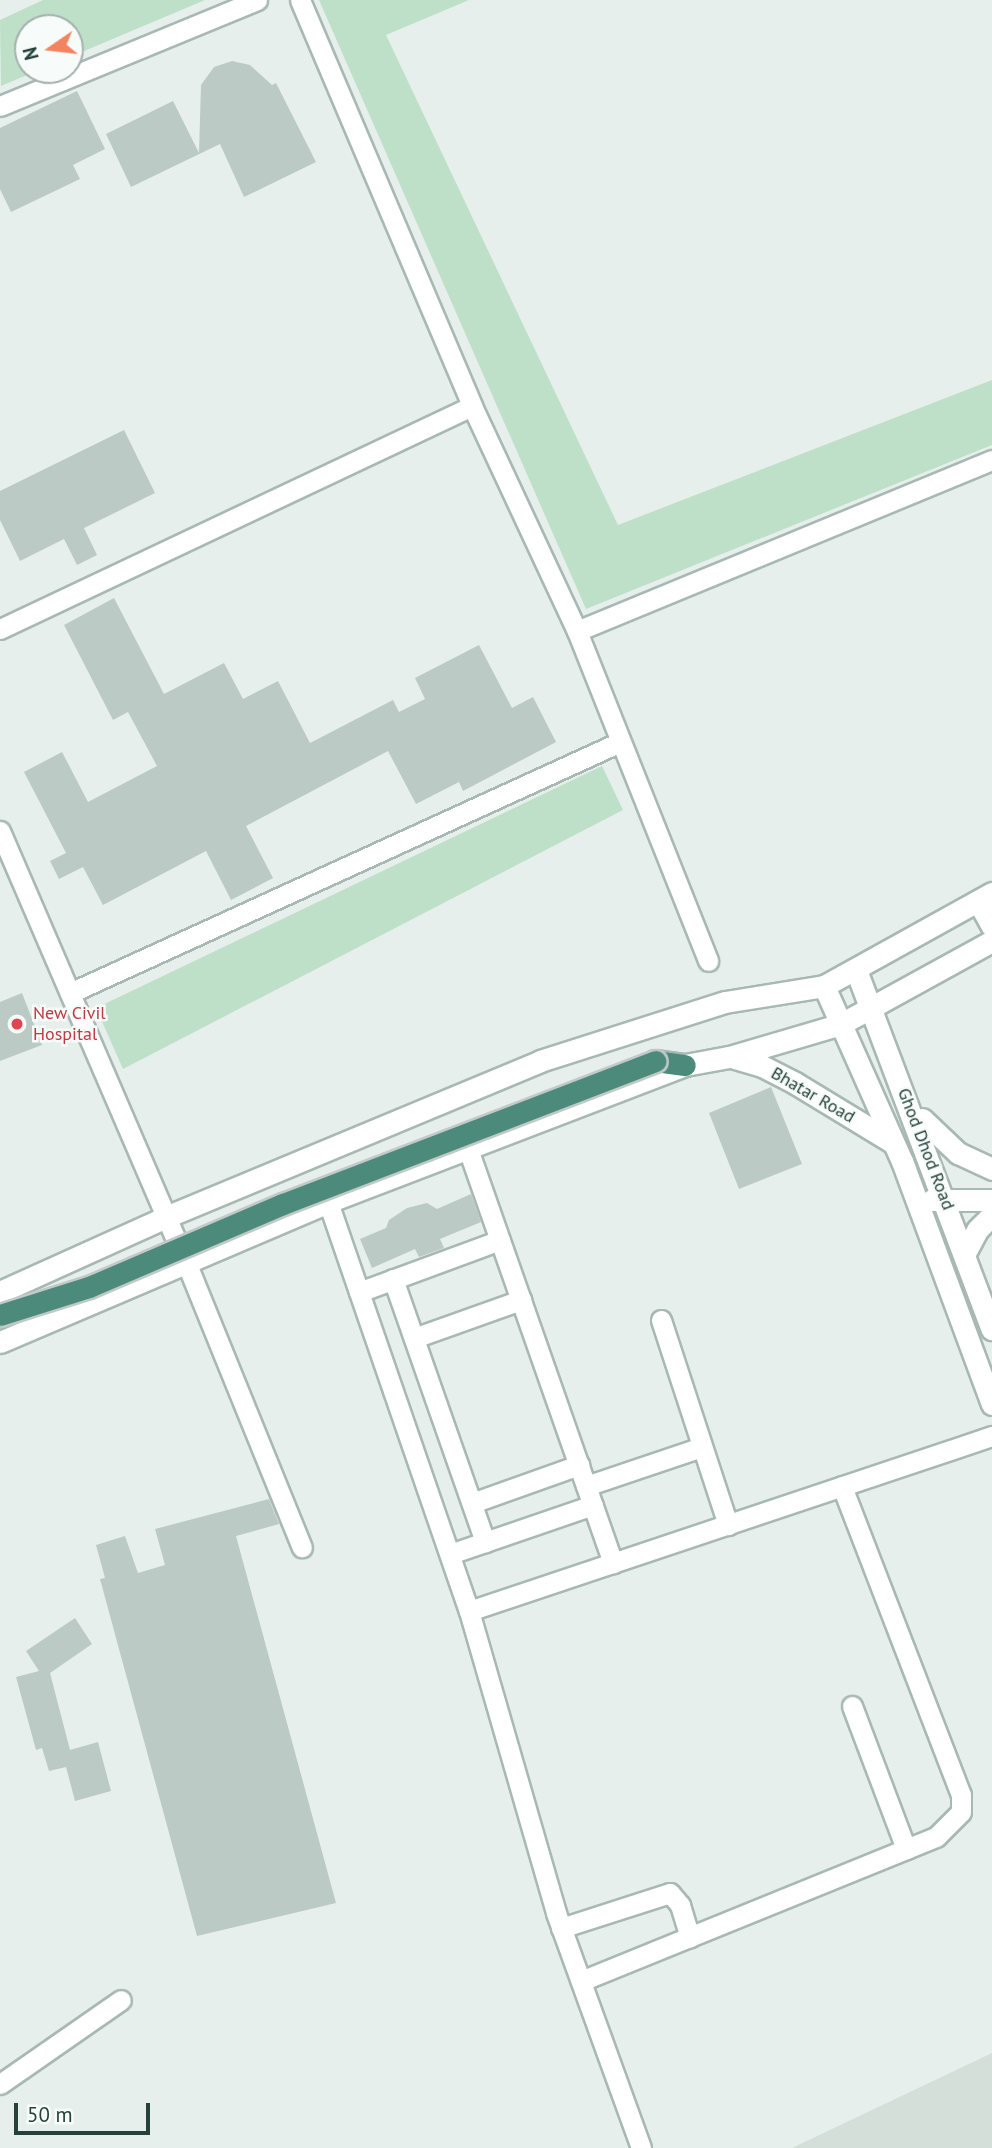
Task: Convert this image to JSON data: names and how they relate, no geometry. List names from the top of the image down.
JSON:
{
  "streets": {
    "street": ["Bhatar Road", "Ghod Dhod Road"]
  },
  "places": ["New Civil Hospital"],
  "scale_bar": "50 m",
  "north": "left"
}
